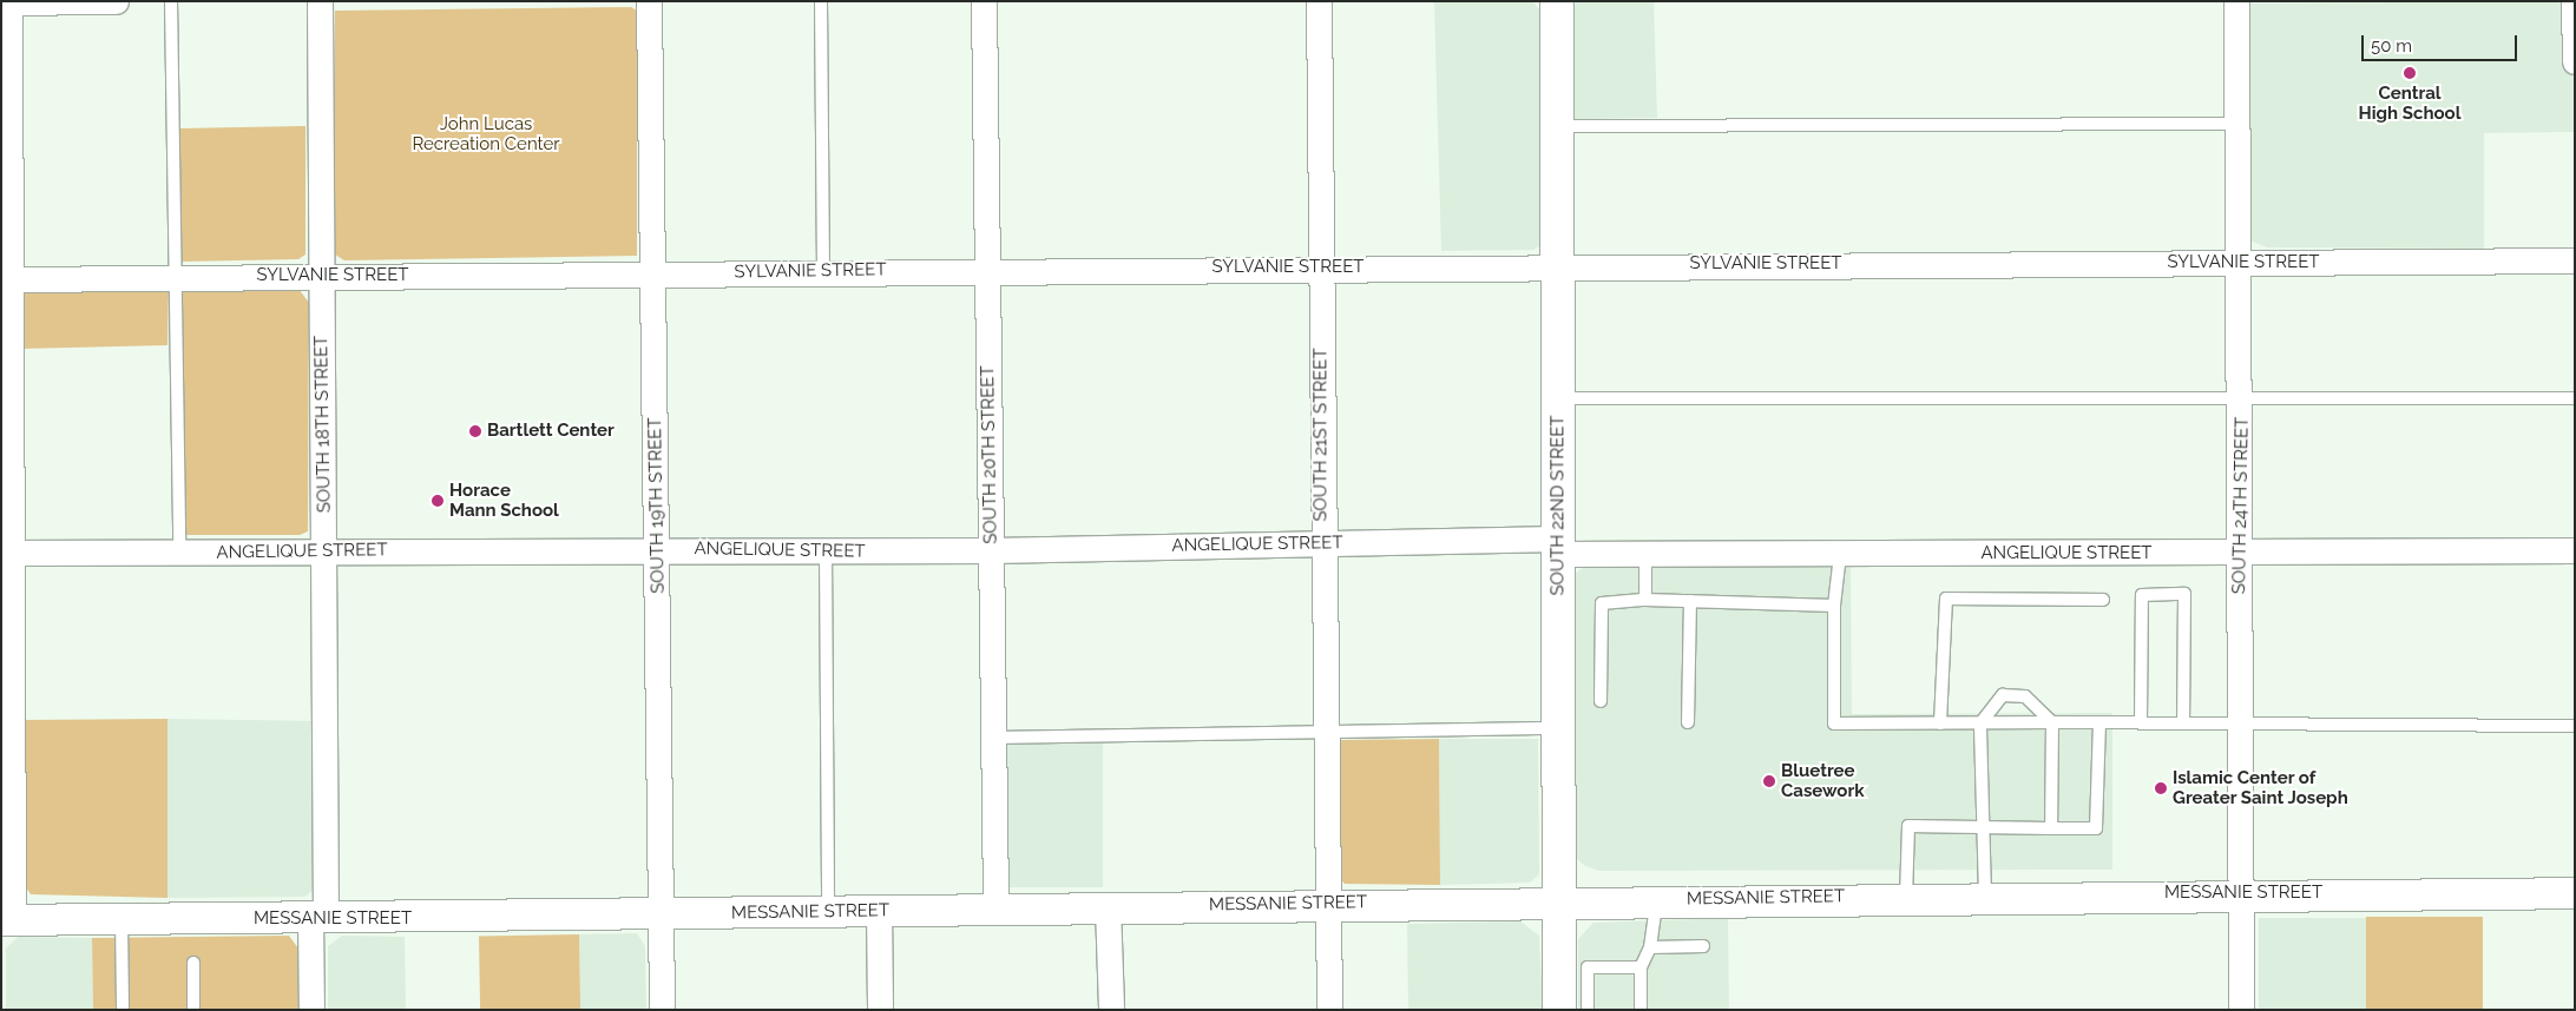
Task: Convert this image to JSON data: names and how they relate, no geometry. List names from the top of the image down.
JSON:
{
  "streets": {
    "main road": ["SOUTH 22ND STREET"],
    "street": [
      "SYLVANIE STREET",
      "SOUTH 18TH STREET",
      "SOUTH 21ST STREET",
      "SOUTH 20TH STREET",
      "SOUTH 19TH STREET",
      "SOUTH 24TH STREET",
      "ANGELIQUE STREET",
      "MESSANIE STREET"
    ]
  },
  "crossings": [
    ["SYLVANIE STREET", "SOUTH 18TH STREET"],
    ["SYLVANIE STREET", "SOUTH 21ST STREET"],
    ["SYLVANIE STREET", "SOUTH 20TH STREET"],
    ["SYLVANIE STREET", "SOUTH 19TH STREET"],
    ["SYLVANIE STREET", "SOUTH 22ND STREET"],
    ["SYLVANIE STREET", "SOUTH 24TH STREET"],
    ["SOUTH 18TH STREET", "ANGELIQUE STREET"],
    ["SOUTH 18TH STREET", "MESSANIE STREET"],
    ["SOUTH 21ST STREET", "ANGELIQUE STREET"],
    ["SOUTH 21ST STREET", "MESSANIE STREET"],
    ["SOUTH 20TH STREET", "ANGELIQUE STREET"],
    ["SOUTH 20TH STREET", "MESSANIE STREET"],
    ["SOUTH 19TH STREET", "ANGELIQUE STREET"],
    ["SOUTH 19TH STREET", "MESSANIE STREET"],
    ["SOUTH 22ND STREET", "ANGELIQUE STREET"],
    ["SOUTH 22ND STREET", "MESSANIE STREET"],
    ["SOUTH 24TH STREET", "ANGELIQUE STREET"],
    ["SOUTH 24TH STREET", "MESSANIE STREET"]
  ],
  "parks": ["John Lucas Recreation Center"],
  "places": [
    "Central High School",
    "Bartlett Center",
    "Horace Mann School",
    "Bluetree Casework",
    "Islamic Center of Greater Saint Joseph"
  ],
  "scale_bar": "50 m"
}
